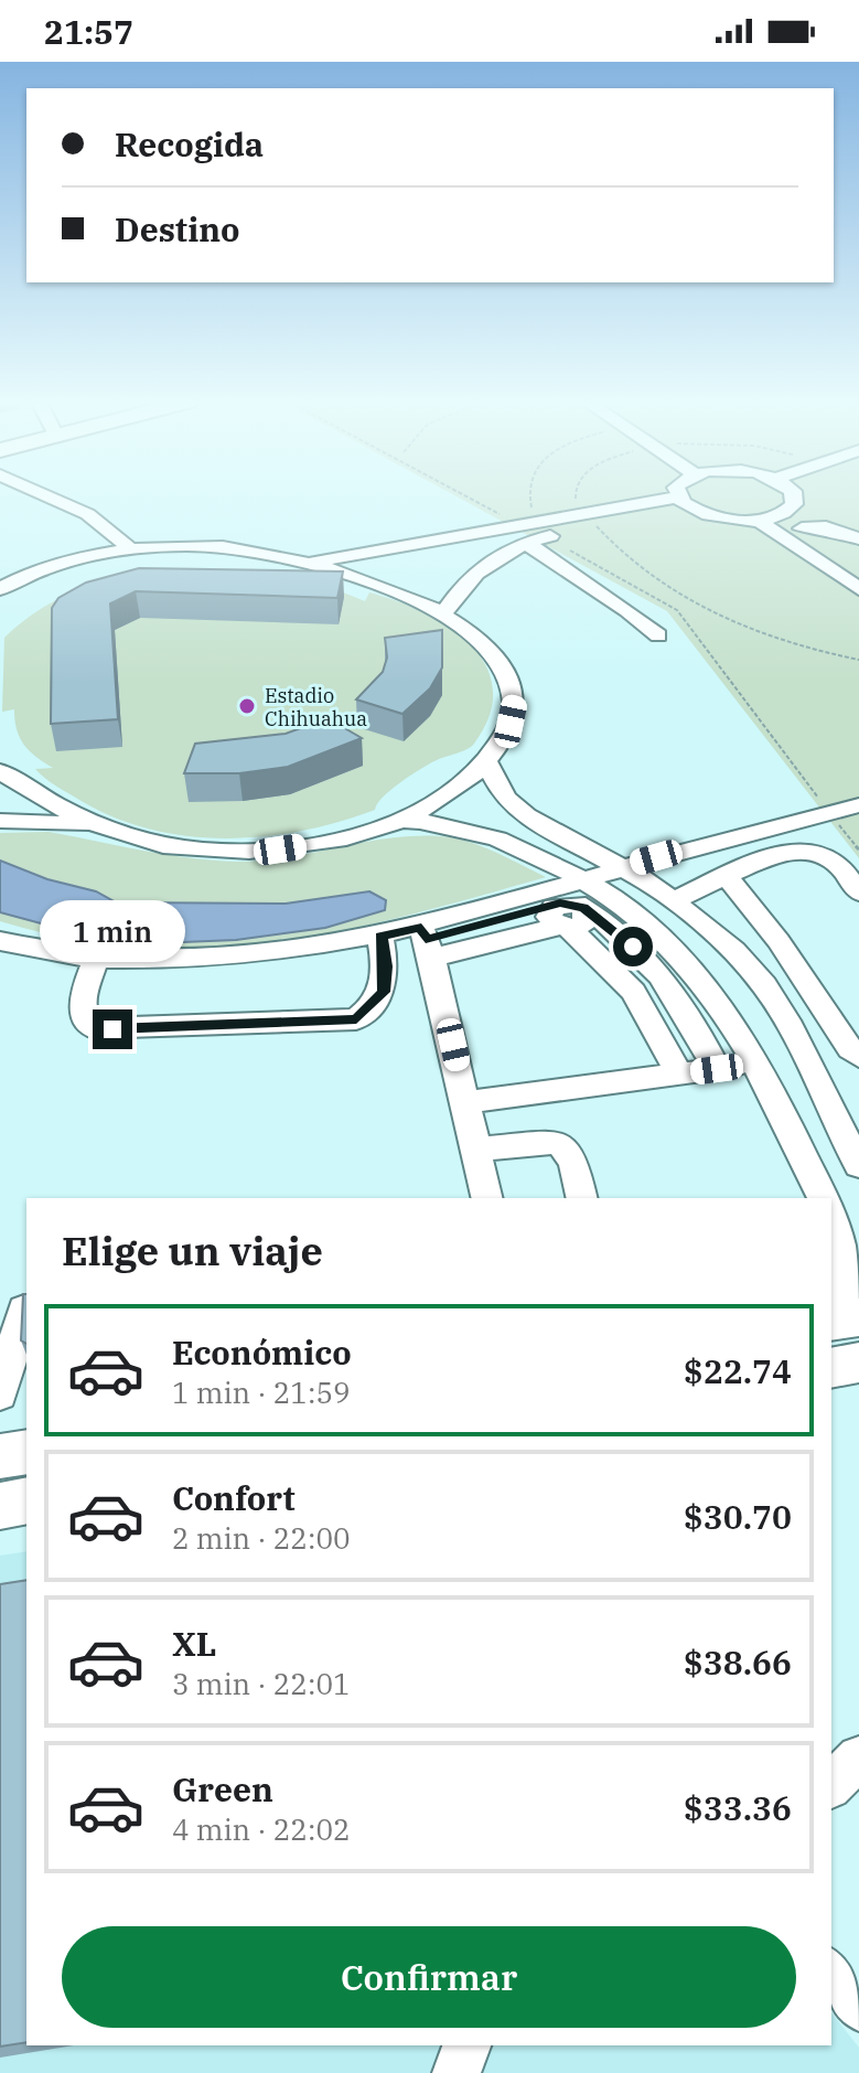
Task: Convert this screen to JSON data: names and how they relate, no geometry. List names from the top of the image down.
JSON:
{
  "places": ["Estadio Chihuahua"],
  "page": {
    "status": "21:57",
    "banner": ["Recogida", "Destino"],
    "bubble": "1 min",
    "heading": "Elige un viaje",
    "list": [
      {
        "name": "Económico",
        "note": "1 min · 21:59",
        "value": "$22.74"
      },
      {
        "name": "Confort",
        "note": "2 min · 22:00",
        "value": "$30.70"
      },
      {
        "name": "XL",
        "note": "3 min · 22:01",
        "value": "$38.66"
      },
      {
        "name": "Green",
        "note": "4 min · 22:02",
        "value": "$33.36"
      }
    ],
    "buttons": "Confirmar"
  }
}
